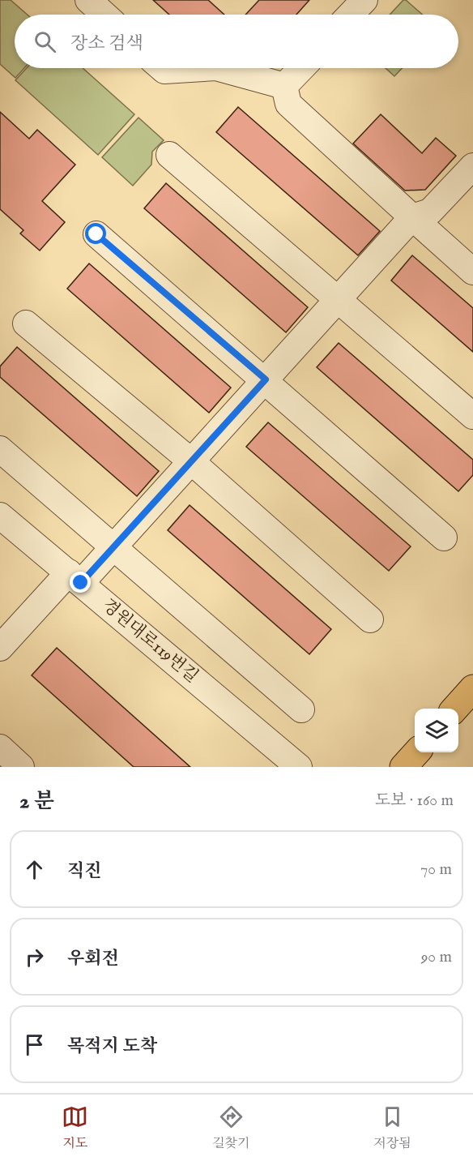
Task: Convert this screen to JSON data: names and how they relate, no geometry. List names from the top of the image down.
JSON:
{
  "streets": {
    "street": ["경원대로119번길"]
  },
  "page": {
    "search": "장소 검색",
    "heading": ["2 분", "도보 · 160 m"],
    "list": [
      ["직진", "70 m"],
      ["우회전", "90 m"],
      "목적지 도착"
    ],
    "nav": ["지도", "길찾기", "저장됨"]
  }
}
